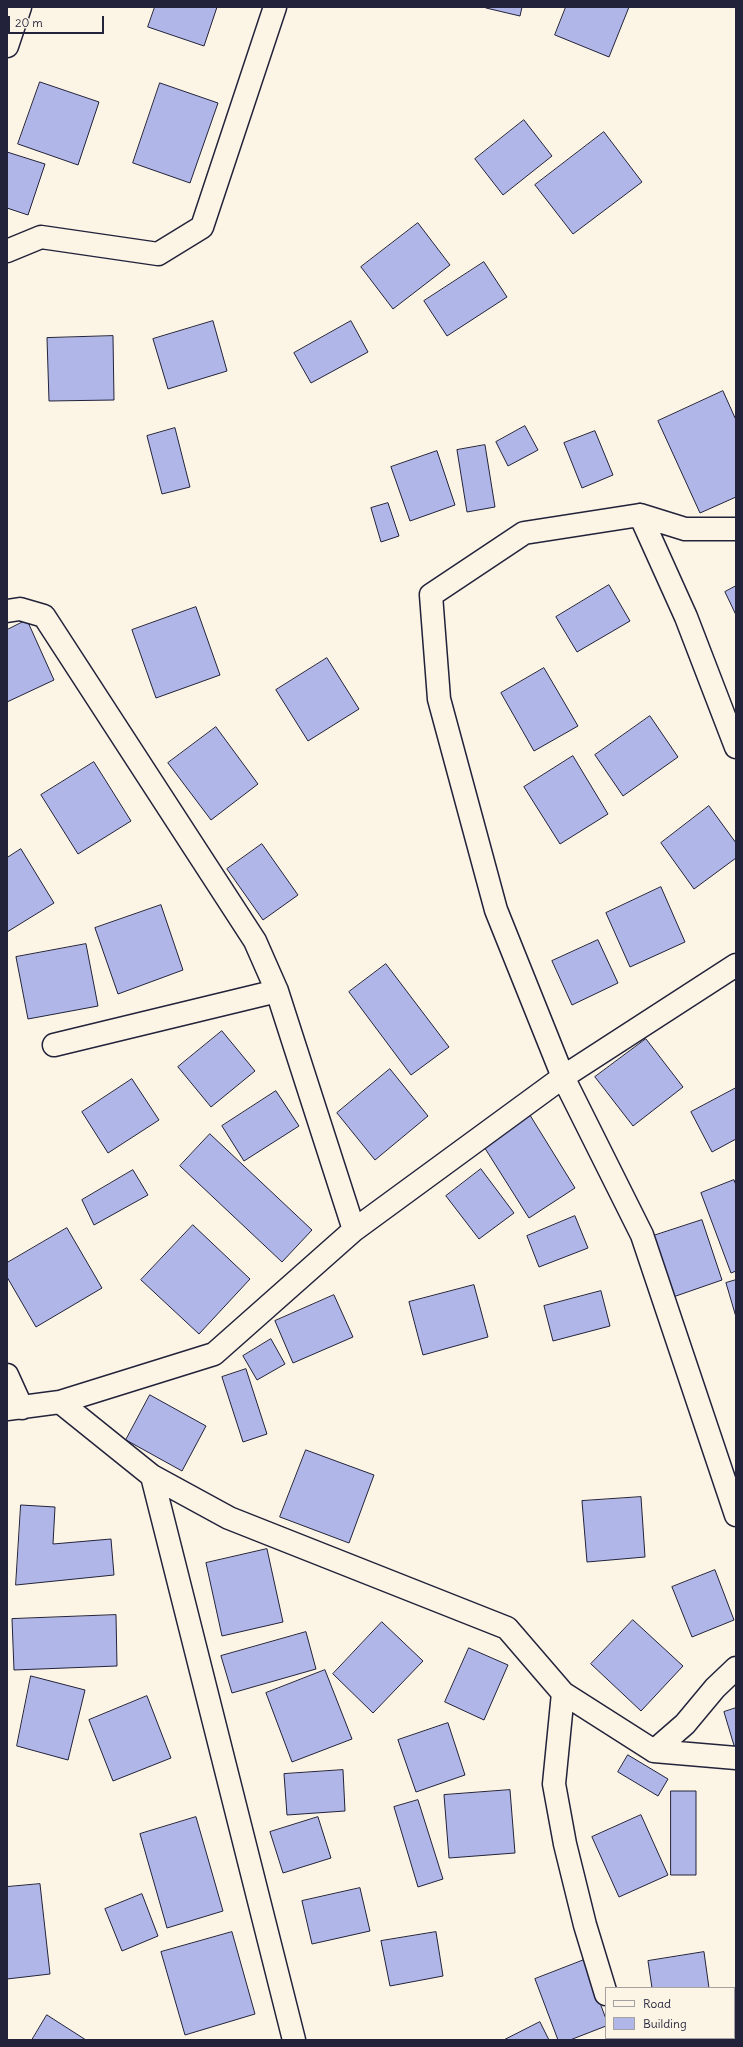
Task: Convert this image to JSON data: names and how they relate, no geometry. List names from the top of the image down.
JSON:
{
  "legend": ["Road", "Building"],
  "scale_bar": "20 m"
}
